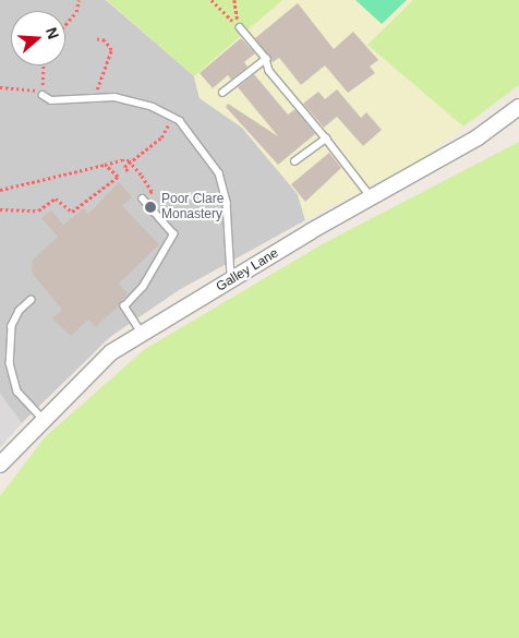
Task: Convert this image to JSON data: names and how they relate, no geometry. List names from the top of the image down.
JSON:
{
  "streets": {
    "street": ["Galley Lane"]
  },
  "places": ["Poor Clare Monastery"],
  "north": "right"
}
